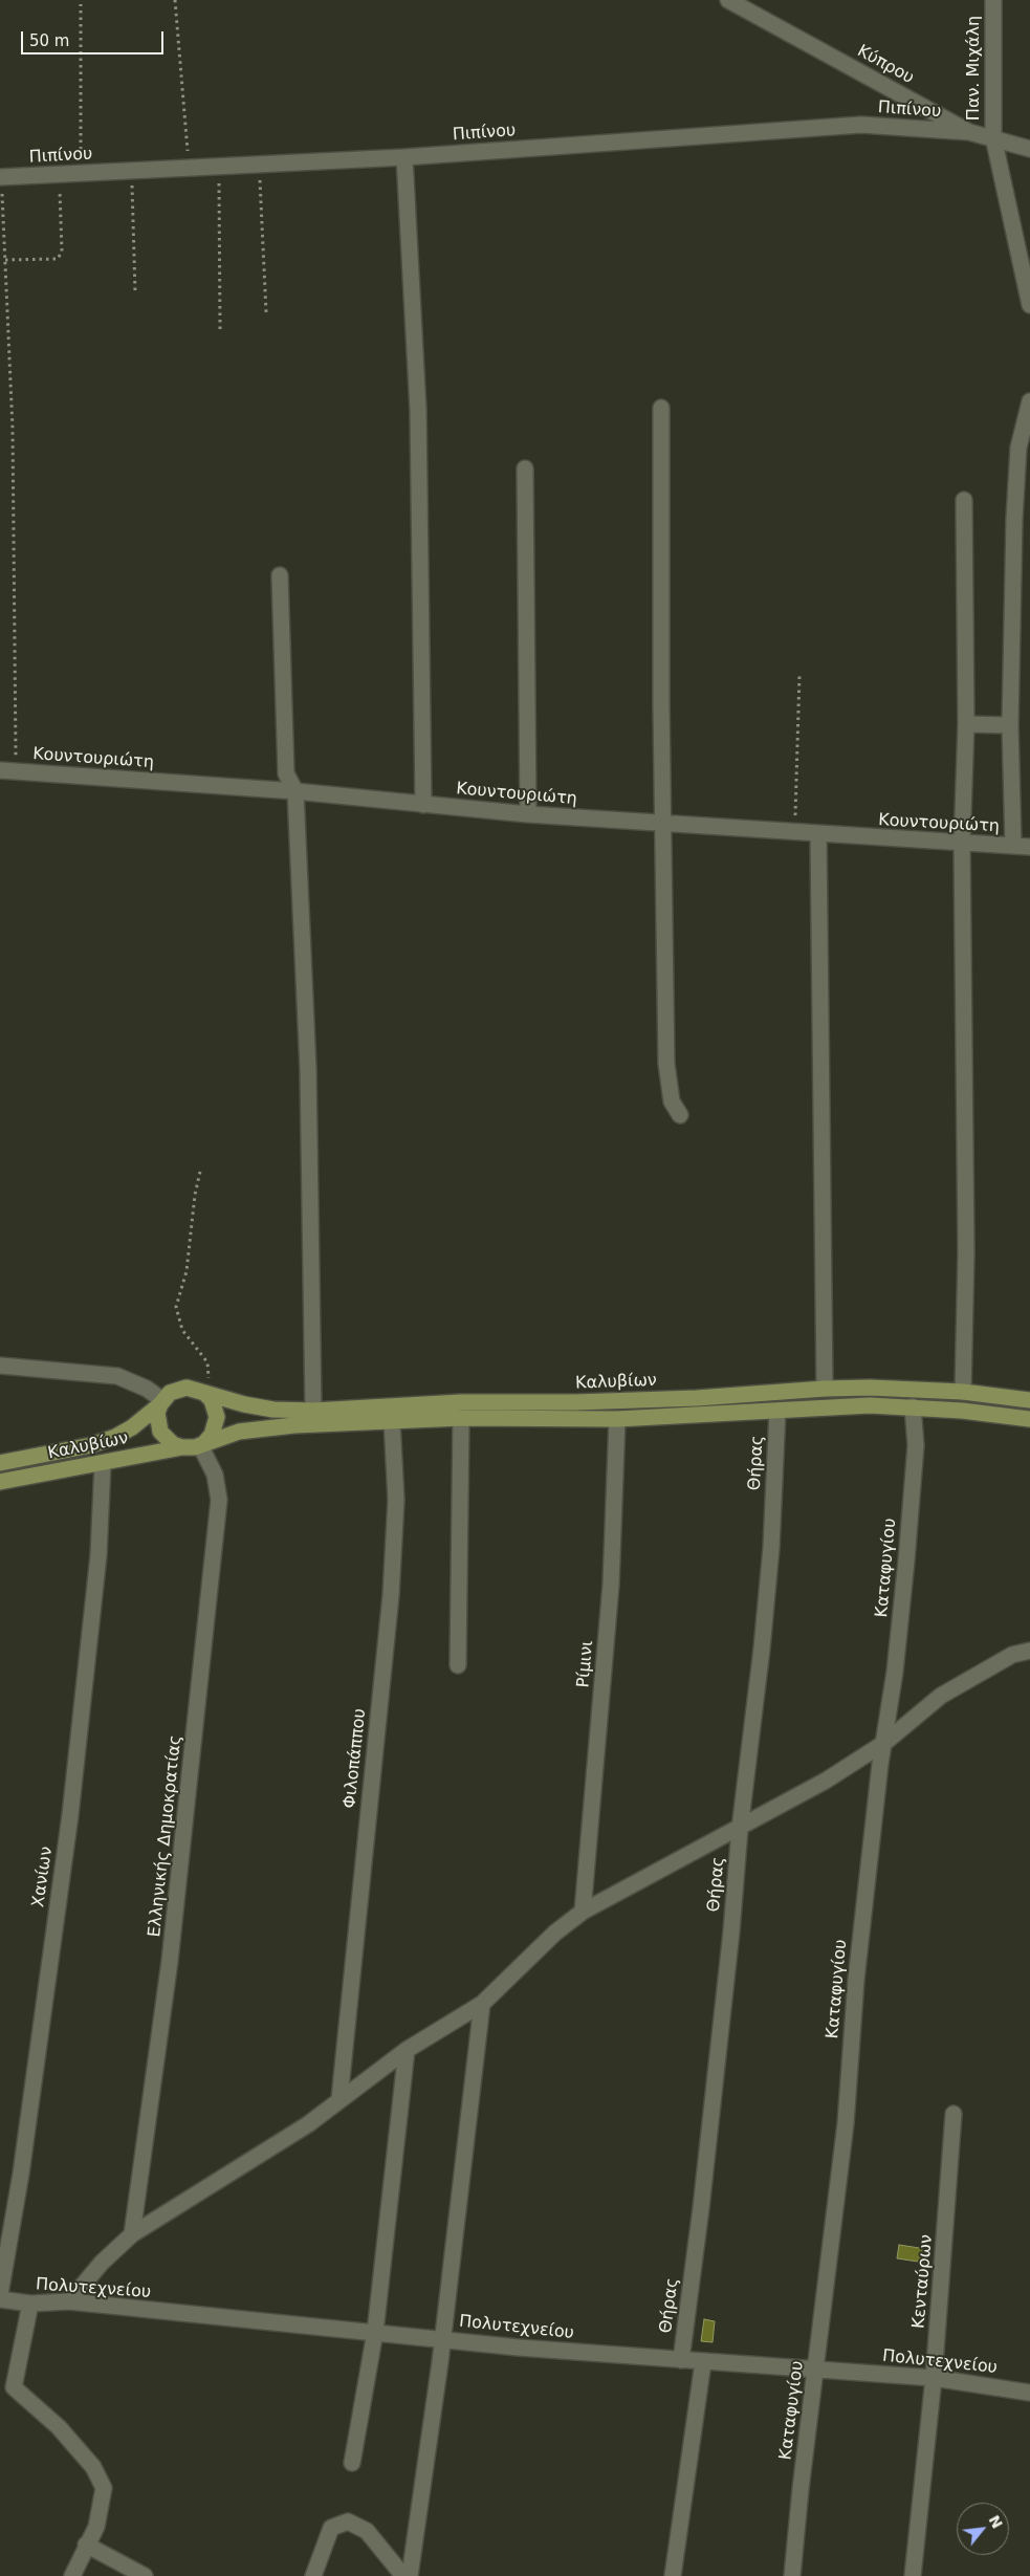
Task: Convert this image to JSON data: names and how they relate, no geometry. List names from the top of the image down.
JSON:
{
  "streets": {
    "main road": ["Καλυβίων"],
    "street": [
      "Κύπρου",
      "Παν. Μιχάλη",
      "Πιπίνου",
      "Κουντουριώτη",
      "Θήρας",
      "Καταφυγίου",
      "Ρίμινι",
      "Φιλοπάππου",
      "Ελληνικής Δημοκρατίας",
      "Χανίων",
      "Κενταύρων",
      "Πολυτεχνείου"
    ]
  },
  "crossings": [
    ["Κύπρου", "Παν. Μιχάλη"],
    ["Κύπρου", "Πιπίνου"],
    ["Καλυβίων", "Θήρας"],
    ["Καλυβίων", "Καταφυγίου"],
    ["Καλυβίων", "Ρίμινι"],
    ["Καλυβίων", "Φιλοπάππου"],
    ["Καλυβίων", "Ελληνικής Δημοκρατίας"],
    ["Καλυβίων", "Χανίων"],
    ["Θήρας", "Πολυτεχνείου"],
    ["Καταφυγίου", "Πολυτεχνείου"],
    ["Κενταύρων", "Πολυτεχνείου"]
  ],
  "scale_bar": "50 m",
  "north": "top right"
}
